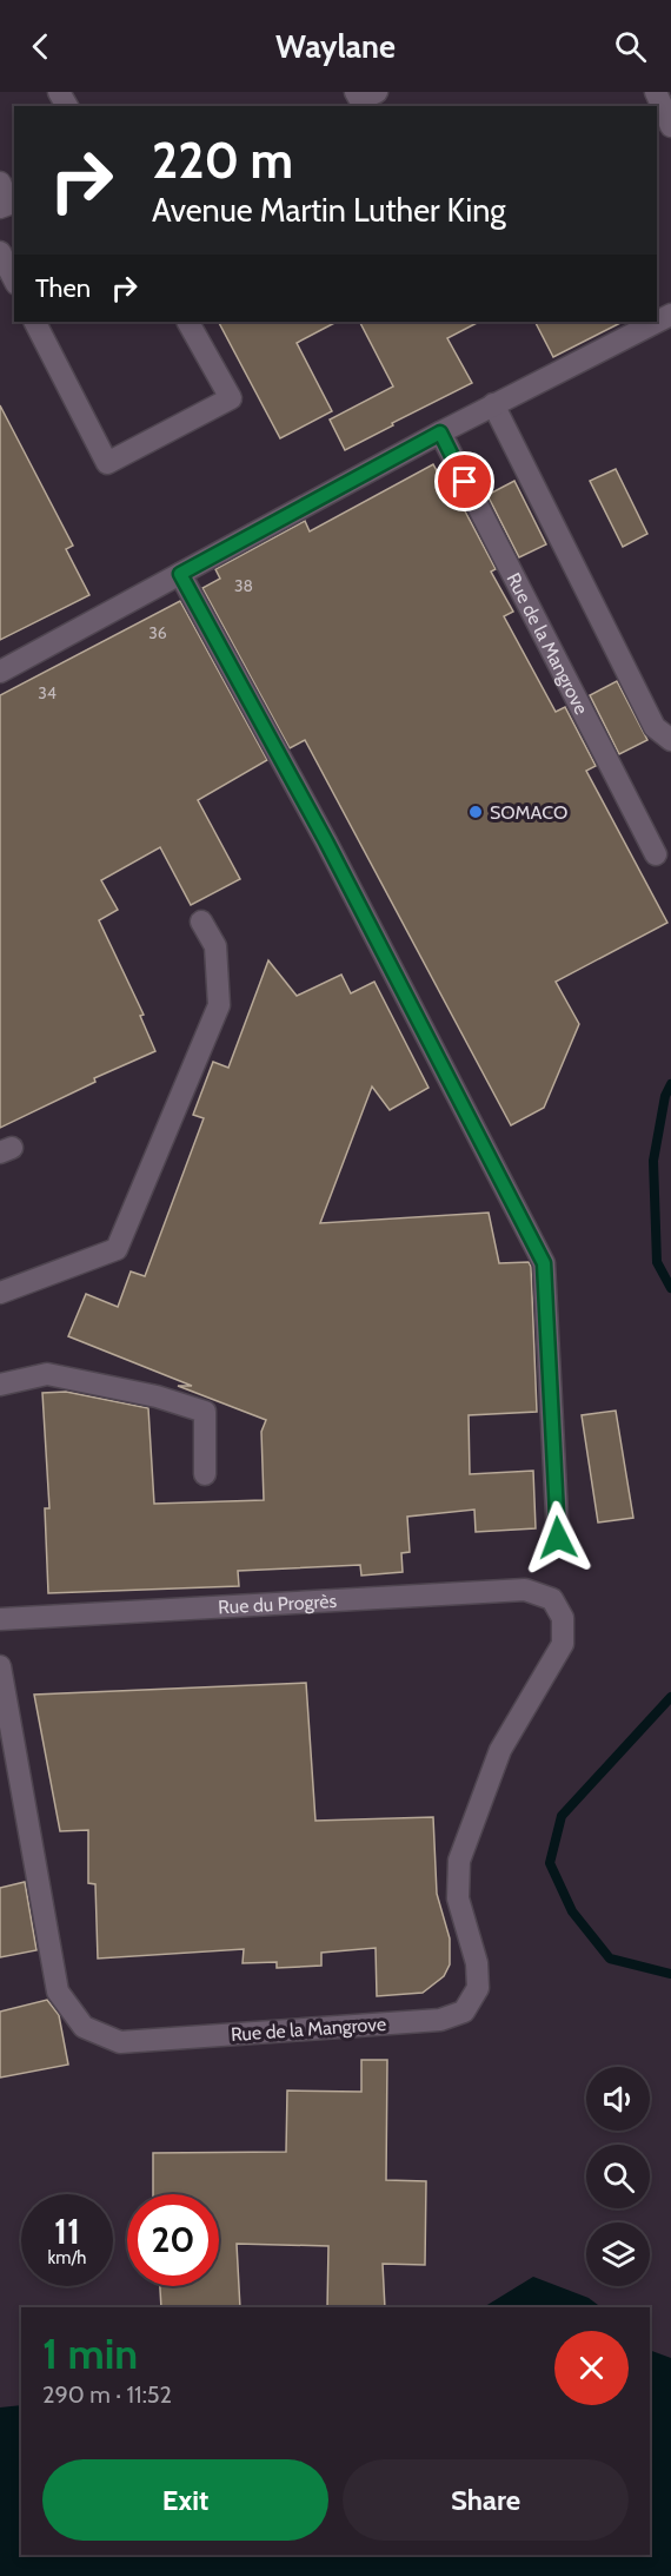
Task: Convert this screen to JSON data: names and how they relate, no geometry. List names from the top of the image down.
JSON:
{
  "streets": {
    "street": ["Rue de la Mangrove", "Rue du Progrès"]
  },
  "crossings": [
    ["Rue de la Mangrove", "Rue du Progrès"]
  ],
  "places": ["SOMACO"],
  "house_numbers": ["38", "36", "34"],
  "page": {
    "header": "Waylane",
    "turn": ["220 m", "Avenue Martin Luther King"],
    "then": "Then",
    "speed": "11 km/h",
    "limit": "20",
    "heading": ["1 min", "290 m · 11:52"],
    "buttons": ["Exit", "Share"]
  }
}
